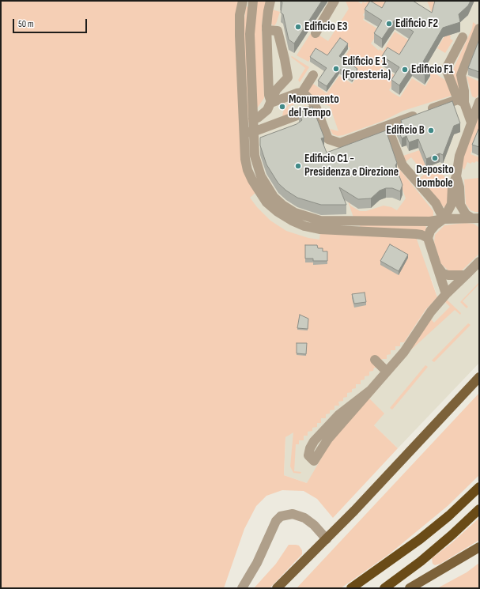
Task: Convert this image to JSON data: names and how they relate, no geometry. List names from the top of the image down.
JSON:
{
  "places": [
    "Edificio F2",
    "Edificio E3",
    "Edificio E 1 (Foresteria)",
    "Edificio F1",
    "Monumento del Tempo",
    "Edificio B",
    "Deposito bombole",
    "Edificio C1 - Presidenza e Direzione"
  ],
  "scale_bar": "50 m"
}
